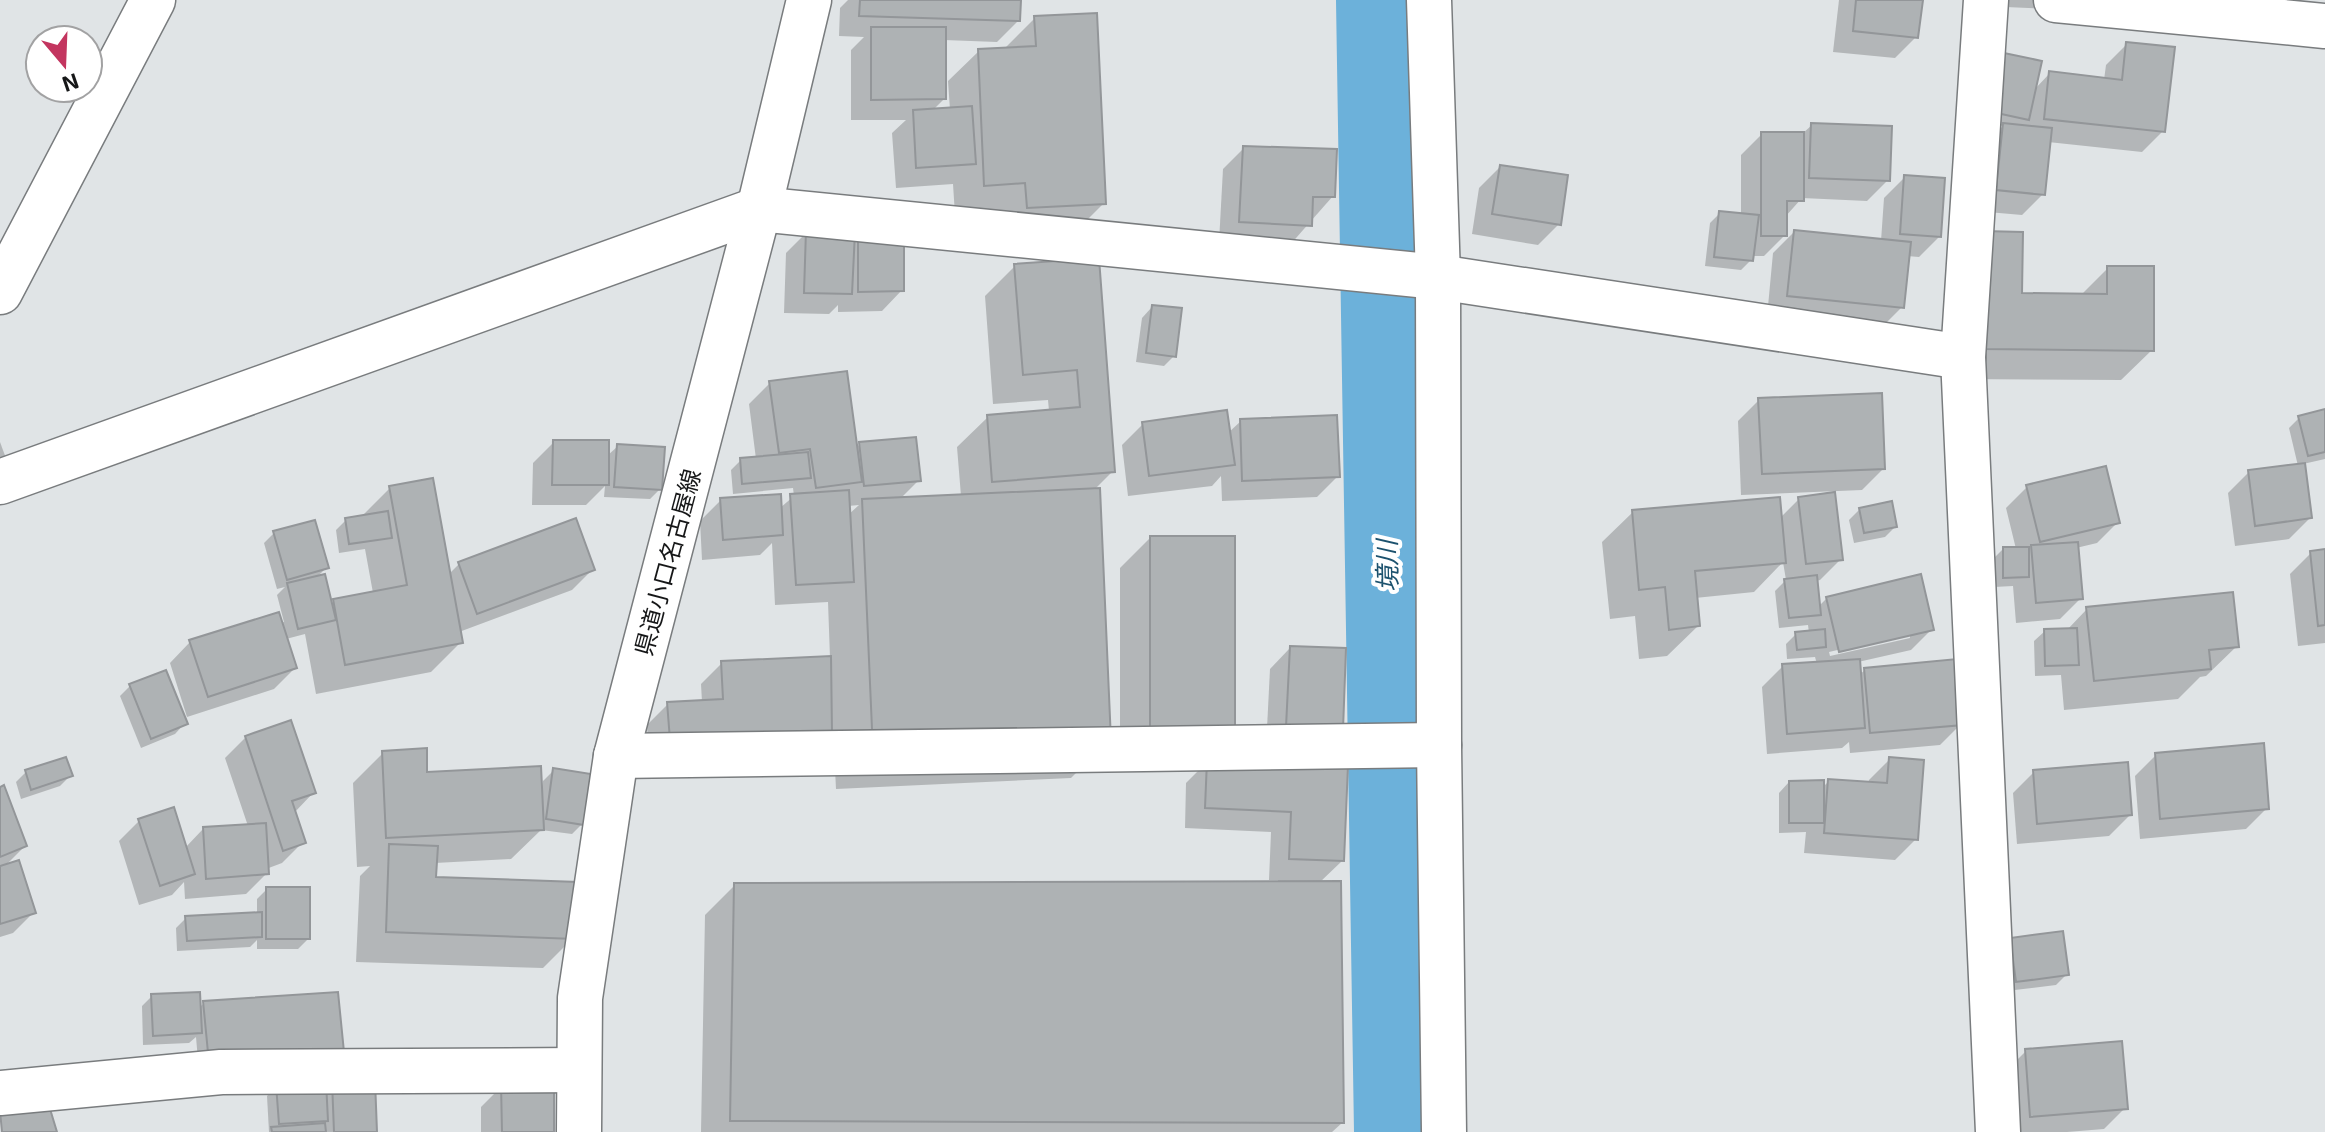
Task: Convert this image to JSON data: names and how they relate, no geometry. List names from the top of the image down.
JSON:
{
  "streets": {
    "street": ["県道小口名古屋線"]
  },
  "water": ["境川"],
  "north": "bottom"
}
